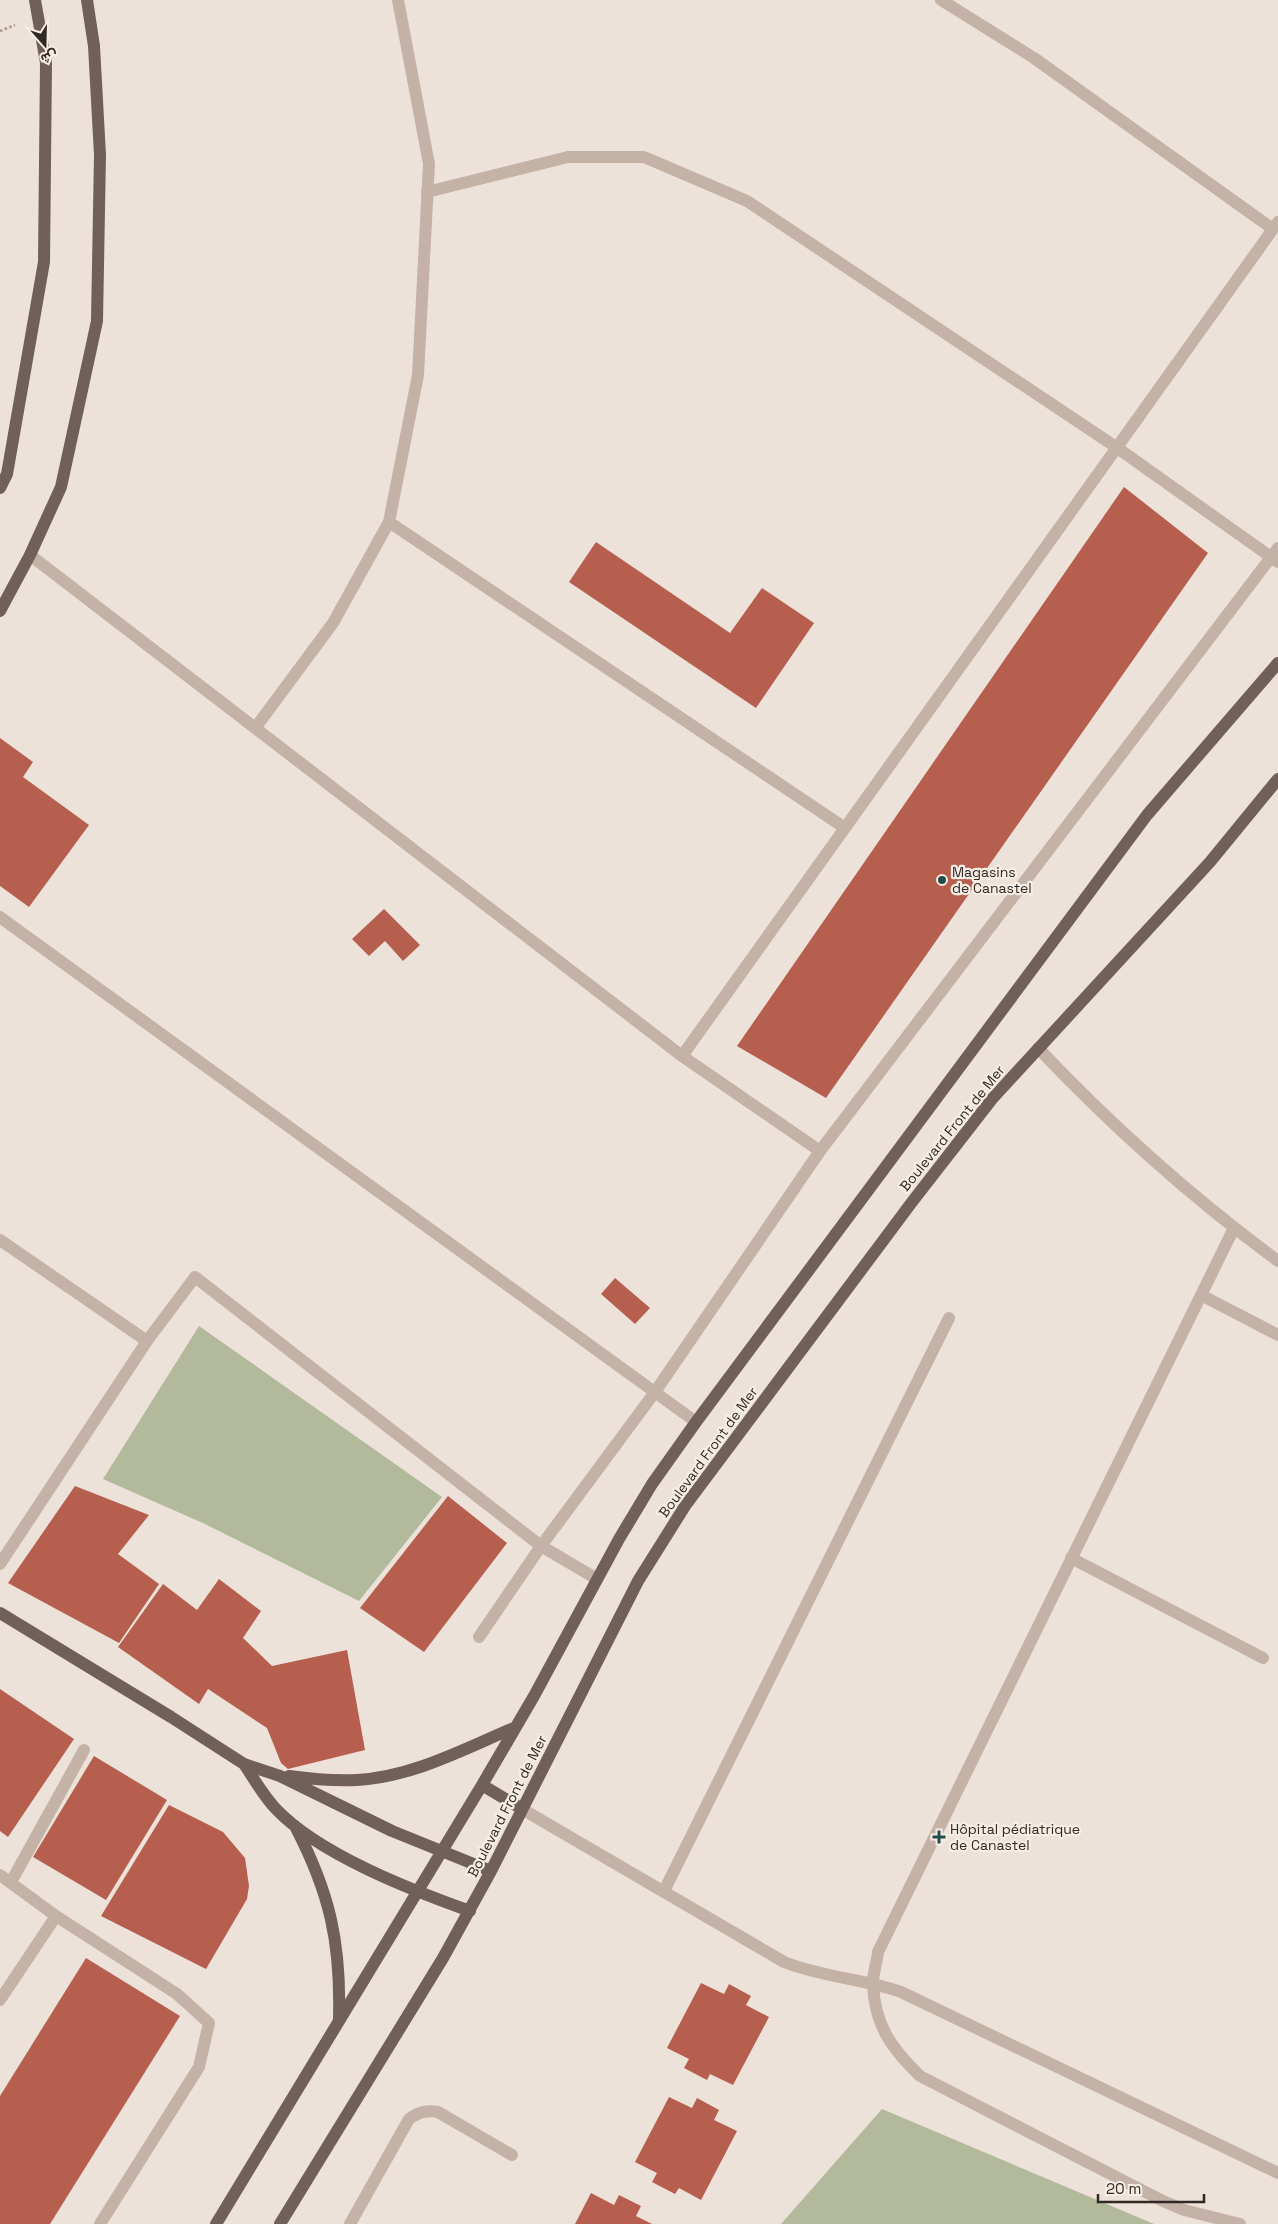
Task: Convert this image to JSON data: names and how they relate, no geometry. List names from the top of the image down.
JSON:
{
  "streets": {
    "main road": ["Boulevard Front de Mer"]
  },
  "places": {
    "other": ["Magasins de Canastel"],
    "health": ["Hôpital pédiatrique de Canastel"]
  },
  "scale_bar": "20 m",
  "north": "bottom"
}
